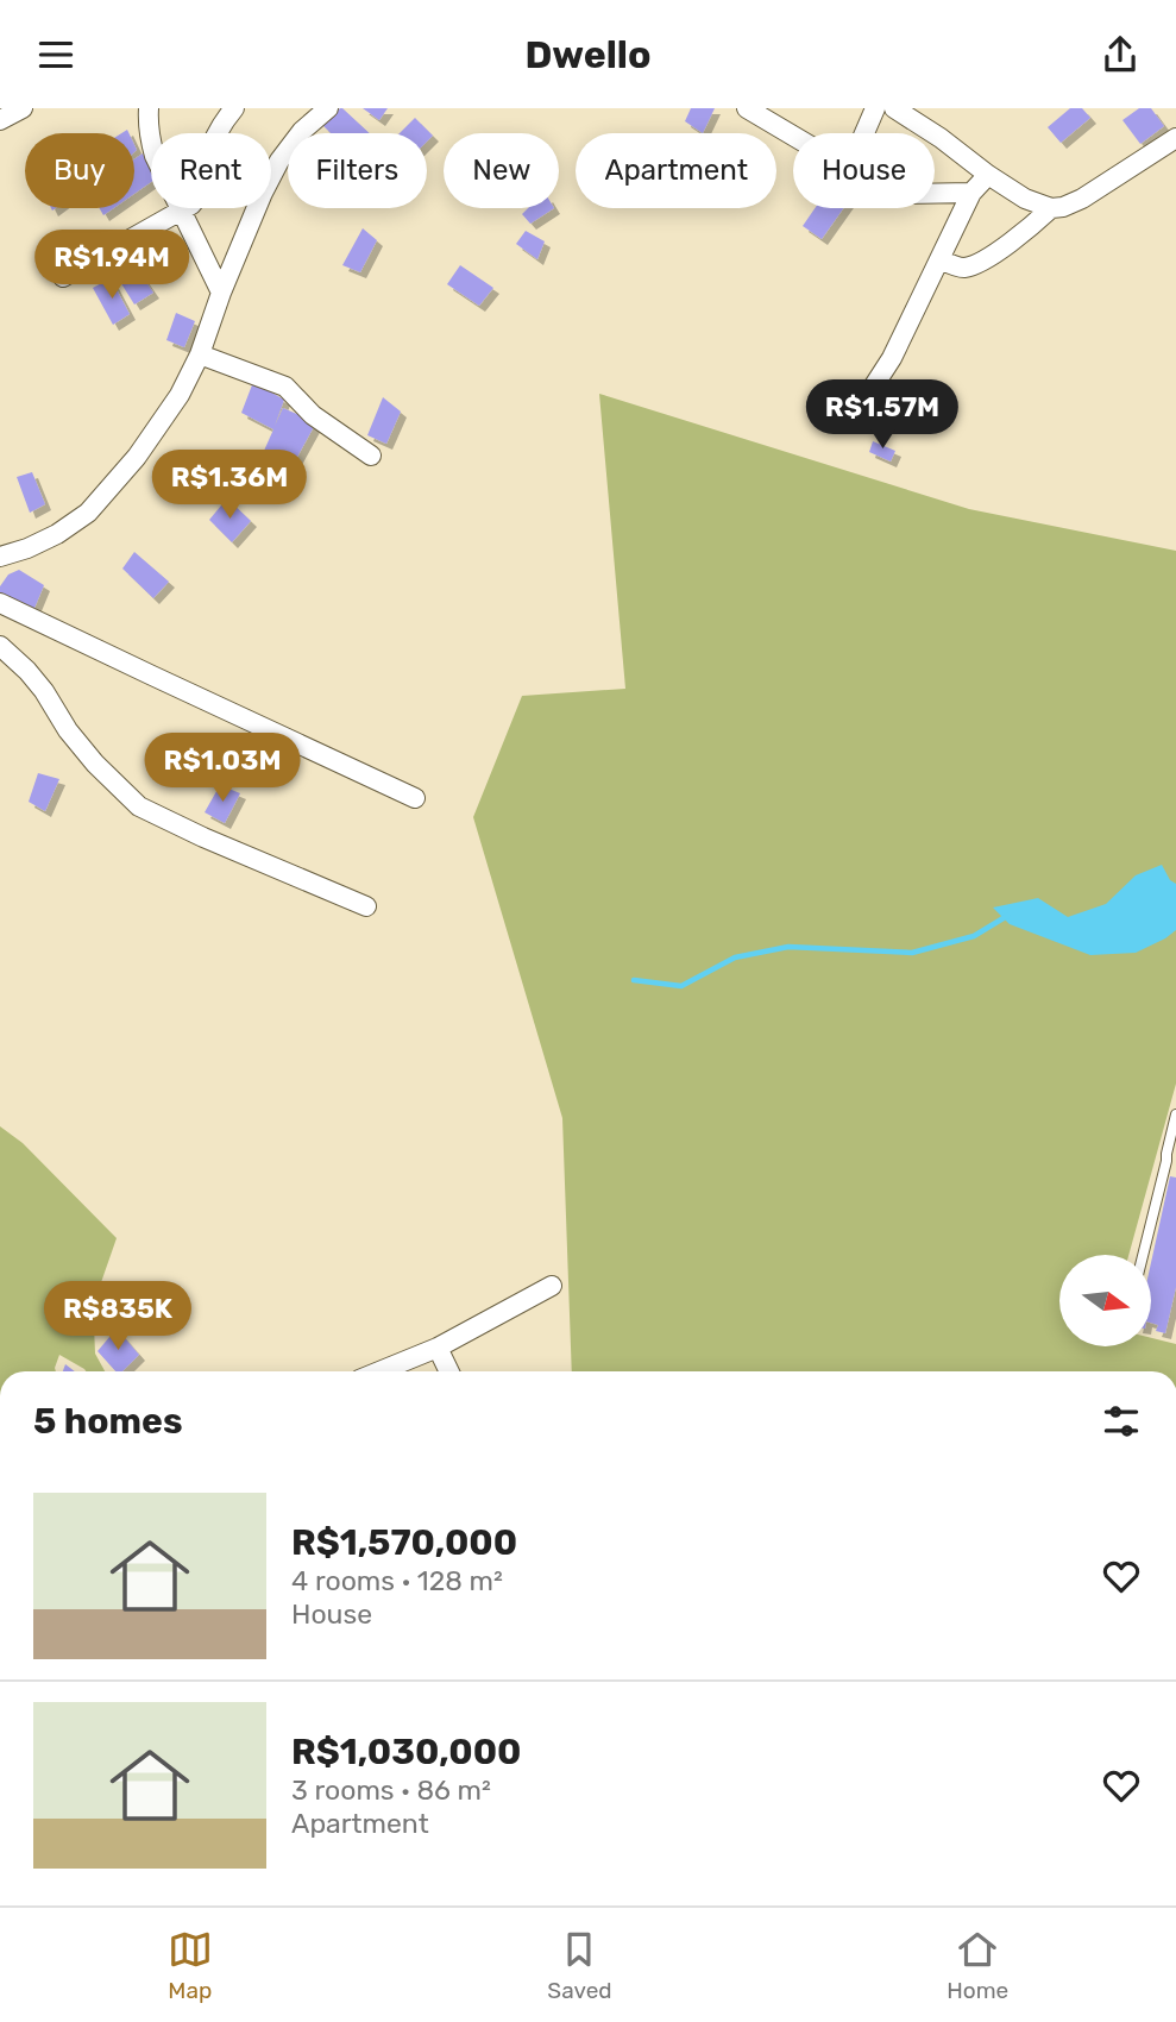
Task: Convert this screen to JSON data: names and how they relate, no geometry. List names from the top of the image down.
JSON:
{
  "north": "right",
  "page": {
    "header": "Dwello",
    "chip": [
      "Buy",
      "Rent",
      "Filters",
      "New",
      "Apartment",
      "House"
    ],
    "price": [
      "R$1.94M",
      "R$1.57M",
      "R$1.36M",
      "R$1.03M",
      "R$835K"
    ],
    "heading": "5 homes",
    "list": [
      {
        "name": "R$1,570,000",
        "note": "4 rooms · 128 m² · House"
      },
      {
        "name": "R$1,030,000",
        "note": "3 rooms · 86 m² · Apartment"
      }
    ],
    "tabs": ["Map", "Saved", "Home"]
  }
}
